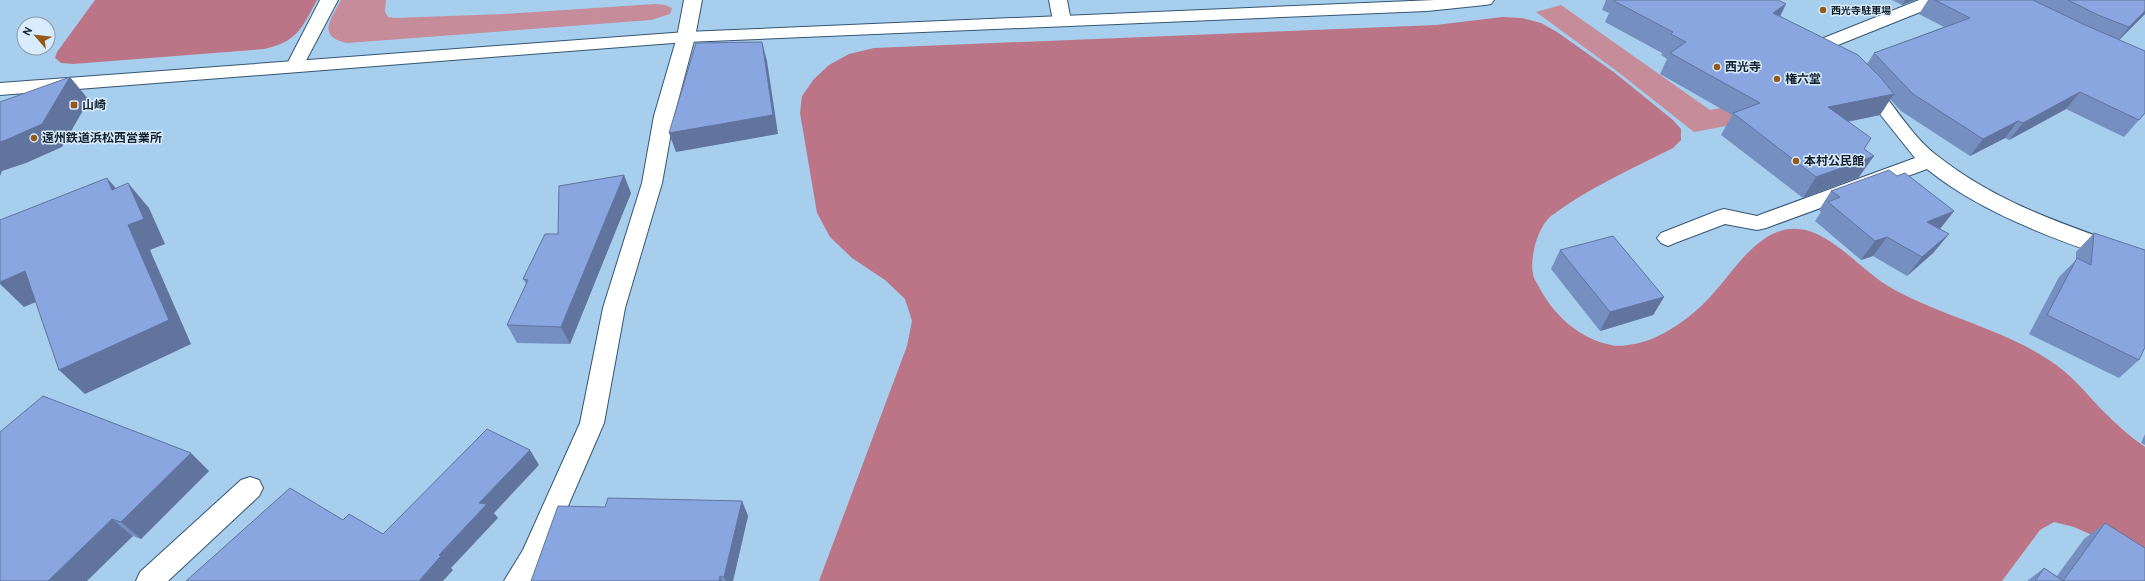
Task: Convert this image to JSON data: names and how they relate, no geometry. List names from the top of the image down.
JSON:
{
  "places": {
    "other": [
      "西光寺駐車場",
      "西光寺",
      "権六堂",
      "遠州鉄道浜松西営業所",
      "本村公民館"
    ],
    "transit": ["山崎"]
  },
  "north": "top left"
}
